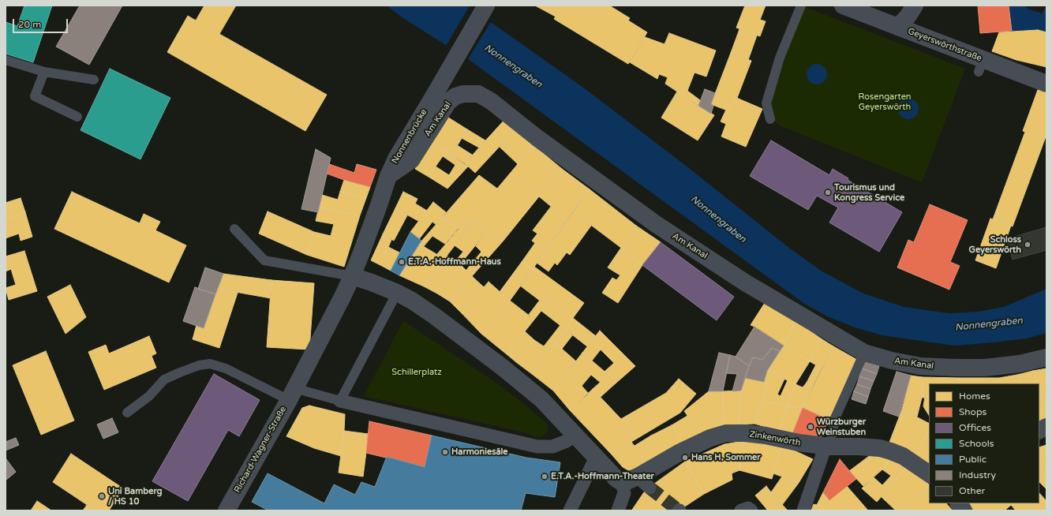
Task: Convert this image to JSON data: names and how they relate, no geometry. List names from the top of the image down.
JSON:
{
  "streets": {
    "street": [
      "Geyerswörthstraße",
      "Am Kanal",
      "Nonnenbrücke",
      "Zinkenwörth",
      "Richard-Wagner-Straße"
    ]
  },
  "crossings": [
    ["Am Kanal", "Nonnenbrücke"]
  ],
  "water": ["Nonnengraben"],
  "parks": ["Rosengarten Geyerswörth", "Schillerplatz"],
  "places": [
    "Tourismus und Kongress Service",
    "Schloss Geyerswörth",
    "E.T.A.-Hoffmann-Haus",
    "Würzburger Weinstuben",
    "Harmoniesäle",
    "Hans H. Sommer",
    "E.T.A.-Hoffmann-Theater",
    "Uni Bamberg / HS 10"
  ],
  "legend": [
    "Homes",
    "Shops",
    "Offices",
    "Schools",
    "Public",
    "Industry",
    "Other"
  ],
  "scale_bar": "20 m"
}
